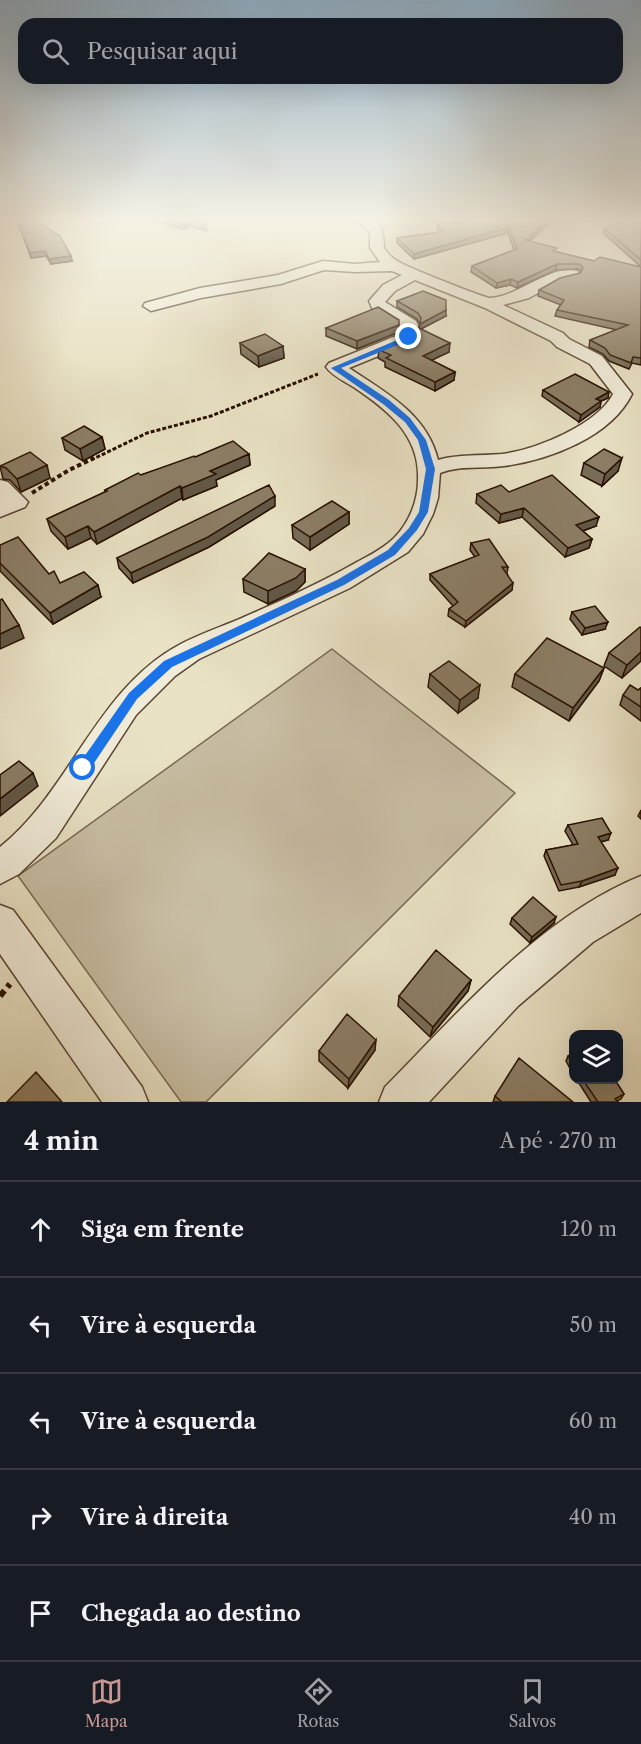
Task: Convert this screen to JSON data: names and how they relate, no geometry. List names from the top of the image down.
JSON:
{
  "page": {
    "search": "Pesquisar aqui",
    "heading": ["4 min", "A pé · 270 m"],
    "list": [
      ["Siga em frente", "120 m"],
      ["Vire à esquerda", "50 m"],
      ["Vire à esquerda", "60 m"],
      ["Vire à direita", "40 m"],
      "Chegada ao destino"
    ],
    "nav": ["Mapa", "Rotas", "Salvos"]
  }
}
